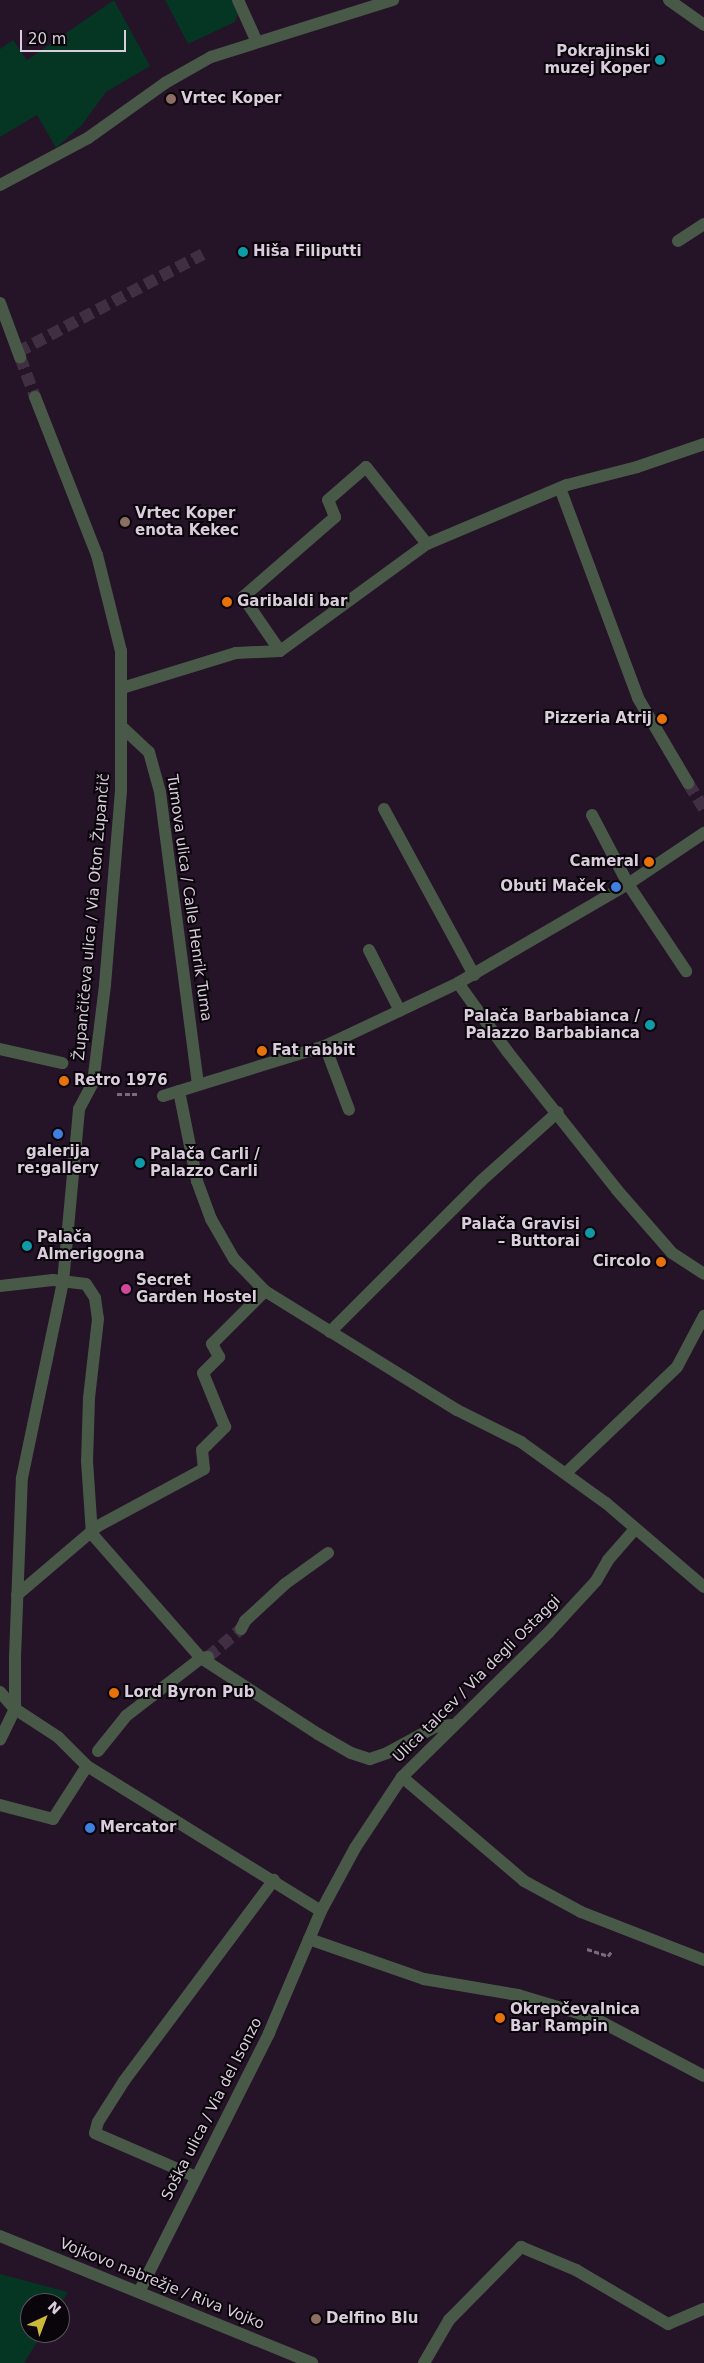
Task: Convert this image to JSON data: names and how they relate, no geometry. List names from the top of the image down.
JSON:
{
  "streets": {
    "street": [
      "Tumova ulica / Calle Henrik Tuma",
      "Župančičeva ulica / Via Oton Župančič",
      "Ulica talcev / Via degli Ostaggi",
      "Soška ulica / Via del Isonzo",
      "Vojkovo nabrežje / Riva Vojko"
    ]
  },
  "crossings": [
    ["Tumova ulica / Calle Henrik Tuma", "Župančičeva ulica / Via Oton Župančič"],
    ["Ulica talcev / Via degli Ostaggi", "Soška ulica / Via del Isonzo"],
    ["Soška ulica / Via del Isonzo", "Vojkovo nabrežje / Riva Vojko"]
  ],
  "places": [
    "Pokrajinski muzej Koper",
    "Vrtec Koper",
    "Hiša Filiputti",
    "Vrtec Koper enota Kekec",
    "Garibaldi bar",
    "Pizzeria Atrij",
    "Cameral",
    "Obuti Maček",
    "Palača Barbabianca / Palazzo Barbabianca",
    "Fat rabbit",
    "Retro 1976",
    "galerija re:gallery",
    "Palača Carli / Palazzo Carli",
    "Palača Gravisi – Buttorai",
    "Palača Almerigogna",
    "Circolo",
    "Secret Garden Hostel",
    "Lord Byron Pub",
    "Mercator",
    "Okrepčevalnica Bar Rampin",
    "Delfino Blu"
  ],
  "scale_bar": "20 m",
  "north": "top right"
}
